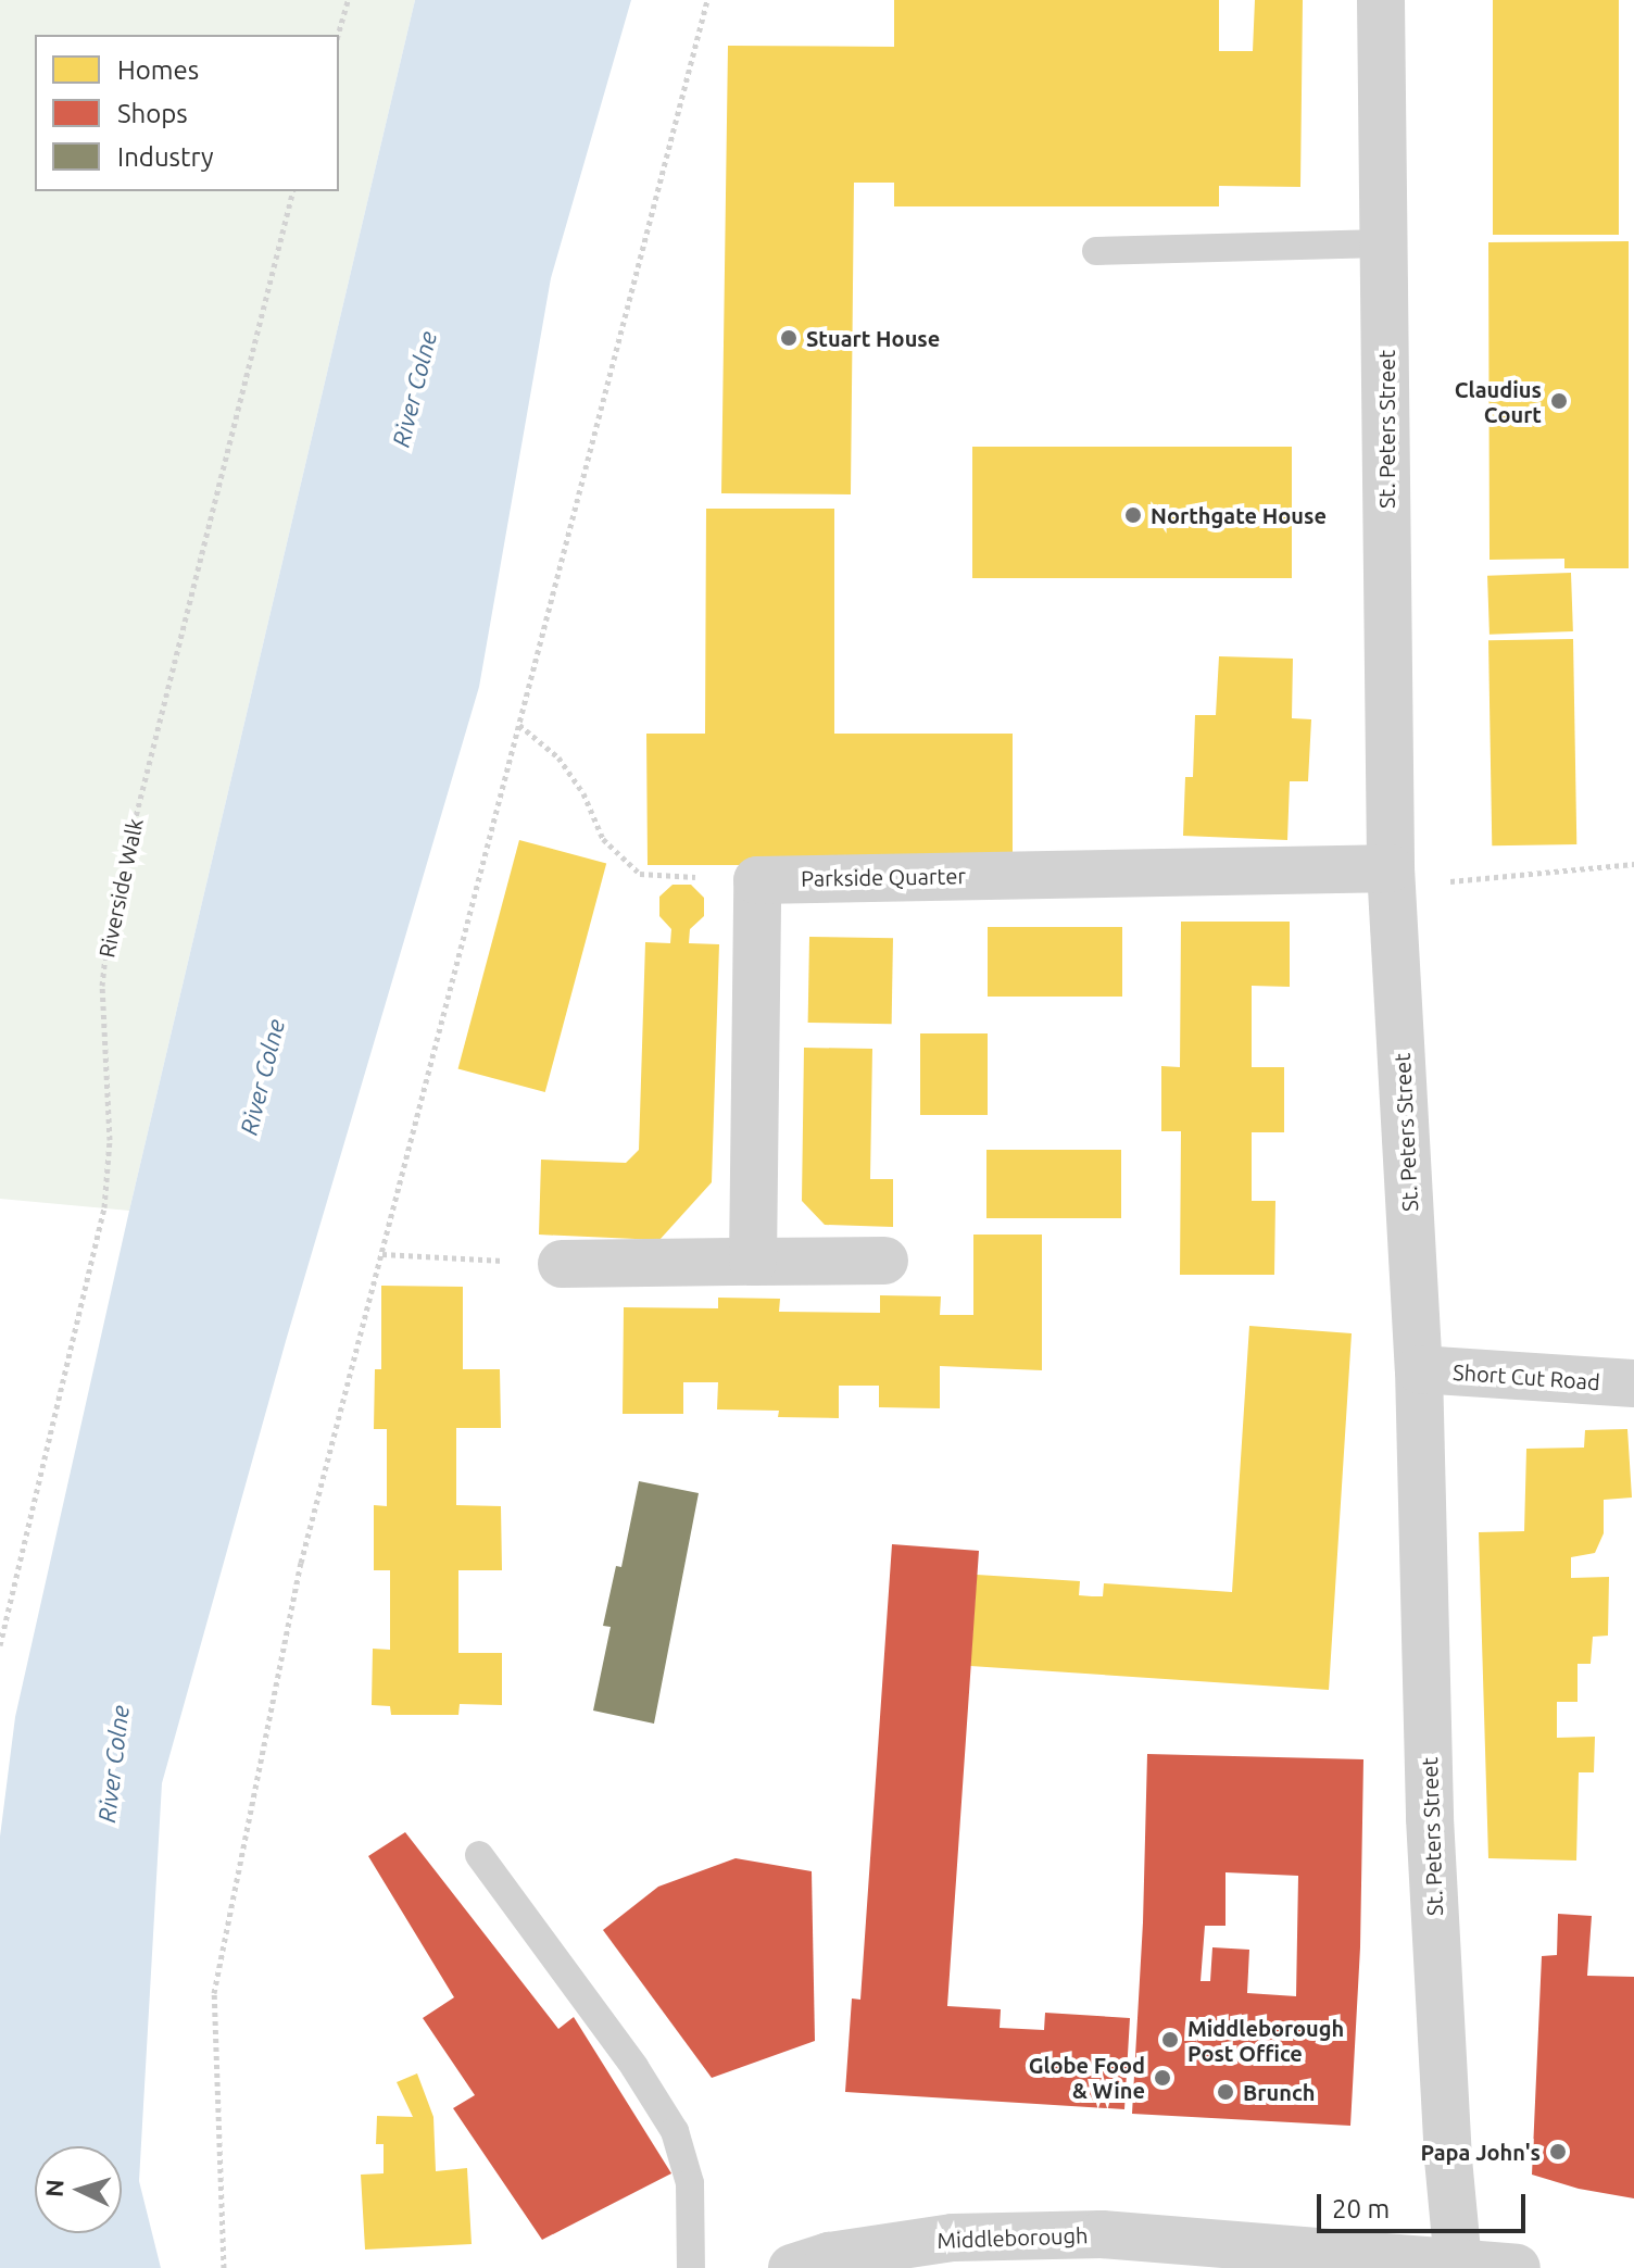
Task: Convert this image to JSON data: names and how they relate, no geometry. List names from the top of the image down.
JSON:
{
  "streets": {
    "street": [
      "St. Peters Street",
      "Parkside Quarter",
      "Short Cut Road",
      "Middleborough"
    ],
    "path": ["Riverside Walk"]
  },
  "crossings": [
    ["St. Peters Street", "Parkside Quarter"],
    ["St. Peters Street", "Short Cut Road"],
    ["St. Peters Street", "Middleborough"]
  ],
  "water": ["River Colne"],
  "places": [
    "Stuart House",
    "Claudius Court",
    "Northgate House",
    "Middleborough Post Office",
    "Globe Food & Wine",
    "Brunch",
    "Papa John's"
  ],
  "legend": ["Homes", "Shops", "Industry"],
  "scale_bar": "20 m",
  "north": "left"
}
